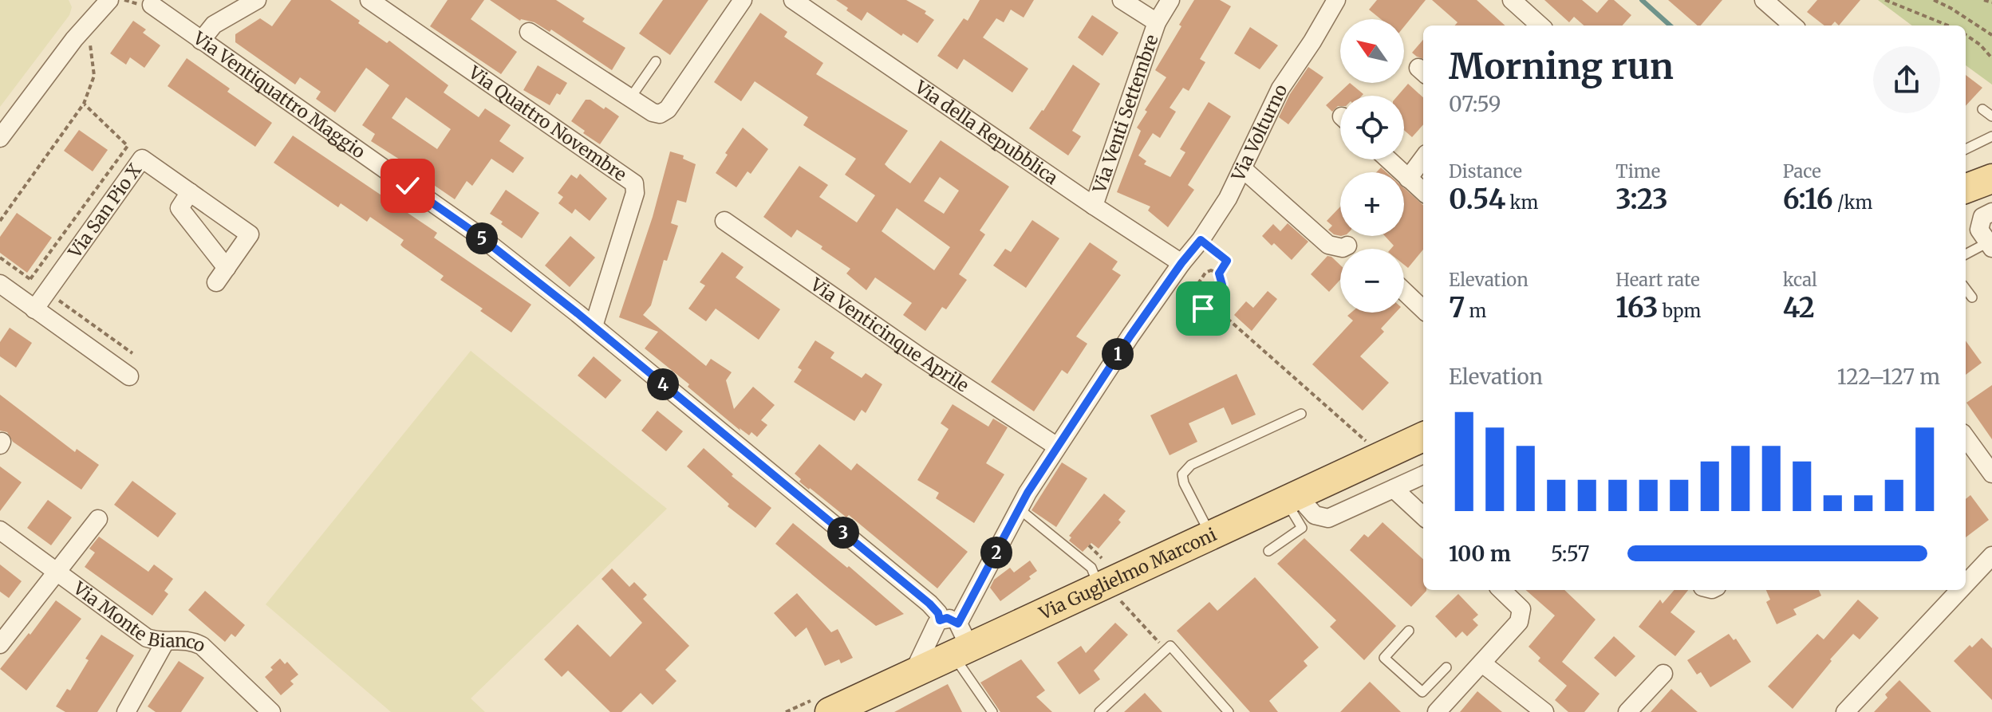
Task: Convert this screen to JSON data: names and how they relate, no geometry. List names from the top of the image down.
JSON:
{
  "streets": {
    "main road": ["Via Guglielmo Marconi"],
    "street": [
      "Via Ventiquattro Maggio",
      "Via Venti Settembre",
      "Via Quattro Novembre",
      "Via della Repubblica",
      "Via Volturno",
      "Via San Pio X",
      "Via Venticinque Aprile",
      "Via Monte Bianco"
    ]
  },
  "crossings": [
    ["Via Ventiquattro Maggio", "Via Quattro Novembre"],
    ["Via Ventiquattro Maggio", "Via Volturno"],
    ["Via Ventiquattro Maggio", "Via Guglielmo Marconi"],
    ["Via Venti Settembre", "Via della Repubblica"],
    ["Via della Repubblica", "Via Volturno"],
    ["Via Volturno", "Via Venticinque Aprile"],
    ["Via Volturno", "Via Guglielmo Marconi"]
  ],
  "north": "top left",
  "page": {
    "map_buttons": ["+", "−"],
    "heading": ["Morning run", "07:59"],
    "stats": [
      ["Distance", "0.54 km"],
      ["Time", "3:23"],
      ["Pace", "6:16 /km"],
      ["Elevation", "7 m"],
      ["Heart rate", "163 bpm"],
      ["kcal", "42"]
    ],
    "pins": [
      "5",
      "1",
      "4",
      "3",
      "2"
    ],
    "chart": ["Elevation", "122–127 m"],
    "list": [
      {
        "name": "100 m",
        "note": "5:57"
      }
    ]
  }
}
